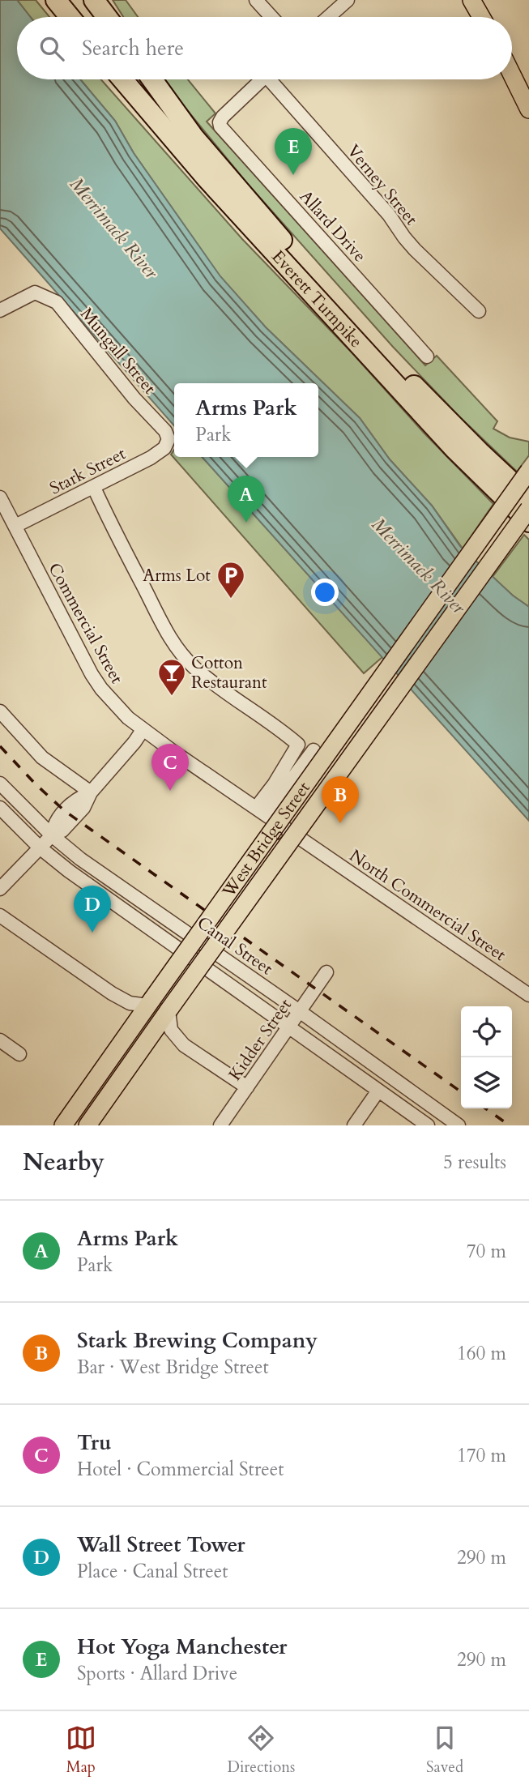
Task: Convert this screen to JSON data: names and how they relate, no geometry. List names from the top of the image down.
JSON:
{
  "streets": {
    "highway": ["Everett Turnpike"],
    "main road": ["West Bridge Street"],
    "street": [
      "Verney Street",
      "Allard Drive",
      "Mungall Street",
      "Stark Street",
      "Commercial Street",
      "North Commercial Street",
      "Canal Street",
      "Kidder Street"
    ]
  },
  "crossings": [
    ["Mungall Street", "Stark Street"],
    ["Stark Street", "Commercial Street"],
    ["Commercial Street", "North Commercial Street"],
    ["Canal Street", "Kidder Street"]
  ],
  "water": ["Merrimack River"],
  "places": {
    "parking": ["Arms Lot"],
    "bar": ["Cotton Restaurant"]
  },
  "page": {
    "search": "Search here",
    "pins": [
      "E",
      "A",
      "C",
      "B",
      "D"
    ],
    "popup": ["Arms Park", "Park"],
    "heading": ["Nearby", "5 results"],
    "list": [
      {
        "mark": "A",
        "name": "Arms Park",
        "note": "Park",
        "value": "70 m"
      },
      {
        "mark": "B",
        "name": "Stark Brewing Company",
        "note": "Bar · West Bridge Street",
        "value": "160 m"
      },
      {
        "mark": "C",
        "name": "Tru",
        "note": "Hotel · Commercial Street",
        "value": "170 m"
      },
      {
        "mark": "D",
        "name": "Wall Street Tower",
        "note": "Place · Canal Street",
        "value": "290 m"
      },
      {
        "mark": "E",
        "name": "Hot Yoga Manchester",
        "note": "Sports · Allard Drive",
        "value": "290 m"
      }
    ],
    "nav": ["Map", "Directions", "Saved"]
  }
}
